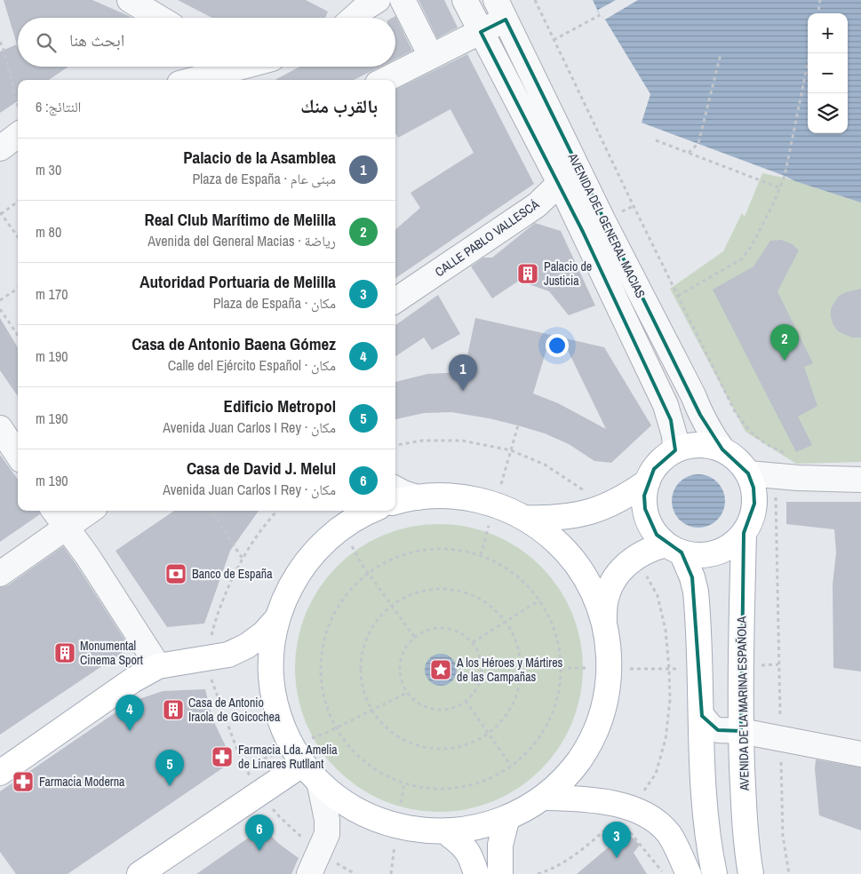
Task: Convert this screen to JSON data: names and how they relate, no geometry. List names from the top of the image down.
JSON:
{
  "streets": {
    "main road": ["AVENIDA DE LA MARINA ESPAÑOLA"],
    "street": ["AVENIDA DEL GENERAL MACIAS", "CALLE PABLO VALLESCÁ"]
  },
  "crossings": [
    ["AVENIDA DEL GENERAL MACIAS", "CALLE PABLO VALLESCÁ"],
    ["AVENIDA DEL GENERAL MACIAS", "AVENIDA DE LA MARINA ESPAÑOLA"]
  ],
  "places": {
    "building": ["Palacio de Justicia", "Monumental Cinema Sport", "Casa de Antonio Iraola de Goicochea"],
    "bank": ["Banco de España"],
    "place": ["A los Héroes y Mártires de las Campañas"],
    "pharmacy": ["Farmacia Lda. Amelia de Linares Rutllant", "Farmacia Moderna"]
  },
  "page": {
    "map_buttons": ["+", "−"],
    "search": "ابحث هنا",
    "heading": ["بالقرب منك", "النتائج: 6"],
    "list": [
      {
        "mark": "1",
        "name": "Palacio de la Asamblea",
        "note": "مبنى عام · Plaza de España",
        "value": "30 m"
      },
      {
        "mark": "2",
        "name": "Real Club Marítimo de Melilla",
        "note": "رياضة · Avenida del General Macias",
        "value": "80 m"
      },
      {
        "mark": "3",
        "name": "Autoridad Portuaria de Melilla",
        "note": "مكان · Plaza de España",
        "value": "170 m"
      },
      {
        "mark": "4",
        "name": "Casa de Antonio Baena Gómez",
        "note": "مكان · Calle del Ejército Español",
        "value": "190 m"
      },
      {
        "mark": "5",
        "name": "Edificio Metropol",
        "note": "مكان · Avenida Juan Carlos I Rey",
        "value": "190 m"
      },
      {
        "mark": "6",
        "name": "Casa de David J. Melul",
        "note": "مكان · Avenida Juan Carlos I Rey",
        "value": "190 m"
      }
    ],
    "pins": [
      "2",
      "1",
      "4",
      "5",
      "6",
      "3"
    ]
  }
}
